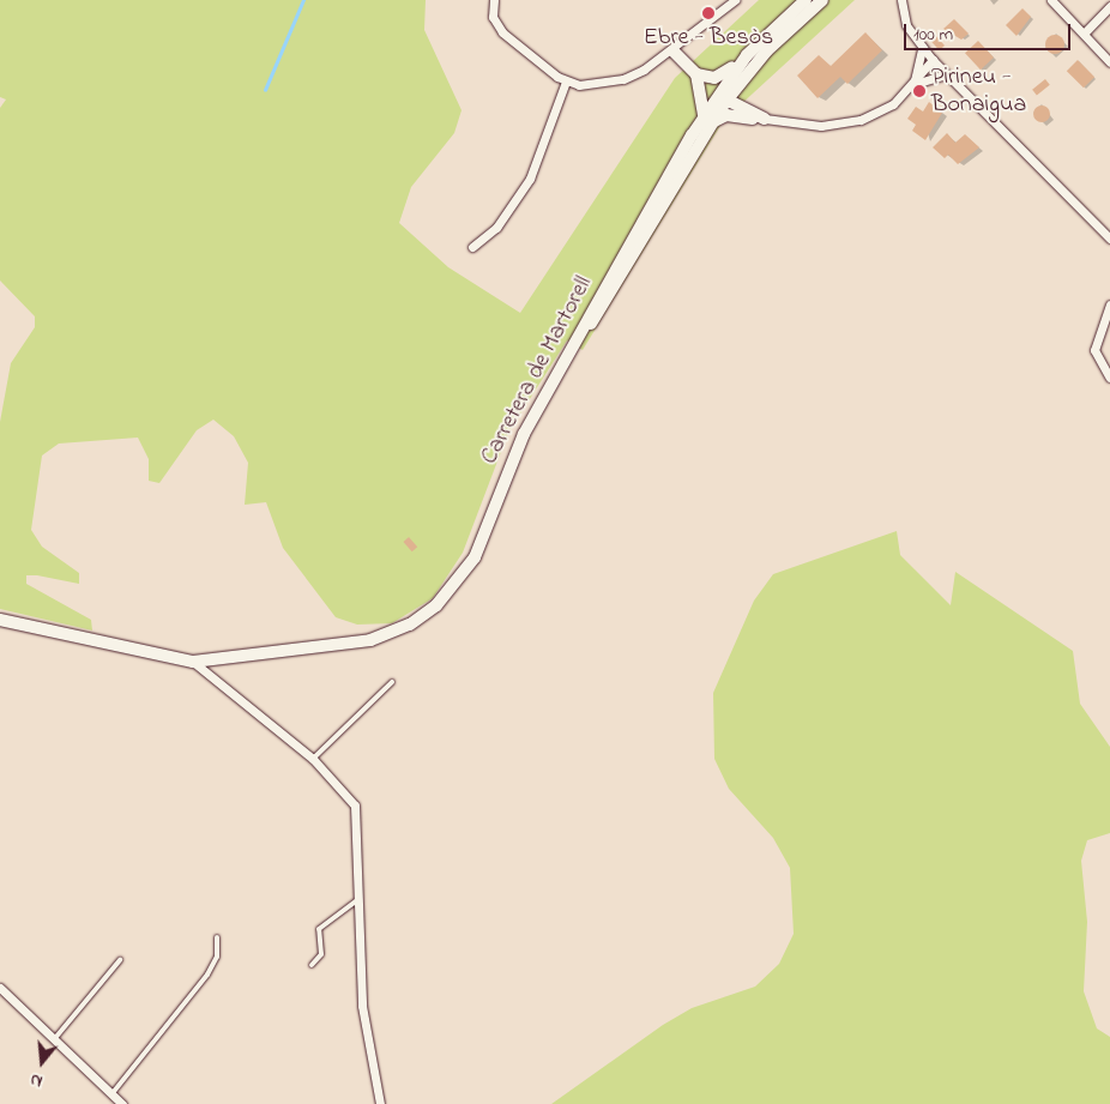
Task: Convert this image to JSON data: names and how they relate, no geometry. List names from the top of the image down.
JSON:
{
  "streets": {
    "main road": ["Carretera de Martorell"]
  },
  "places": ["Ebre - Besòs", "Pirineu - Bonaigua"],
  "scale_bar": "100 m",
  "north": "bottom"
}
